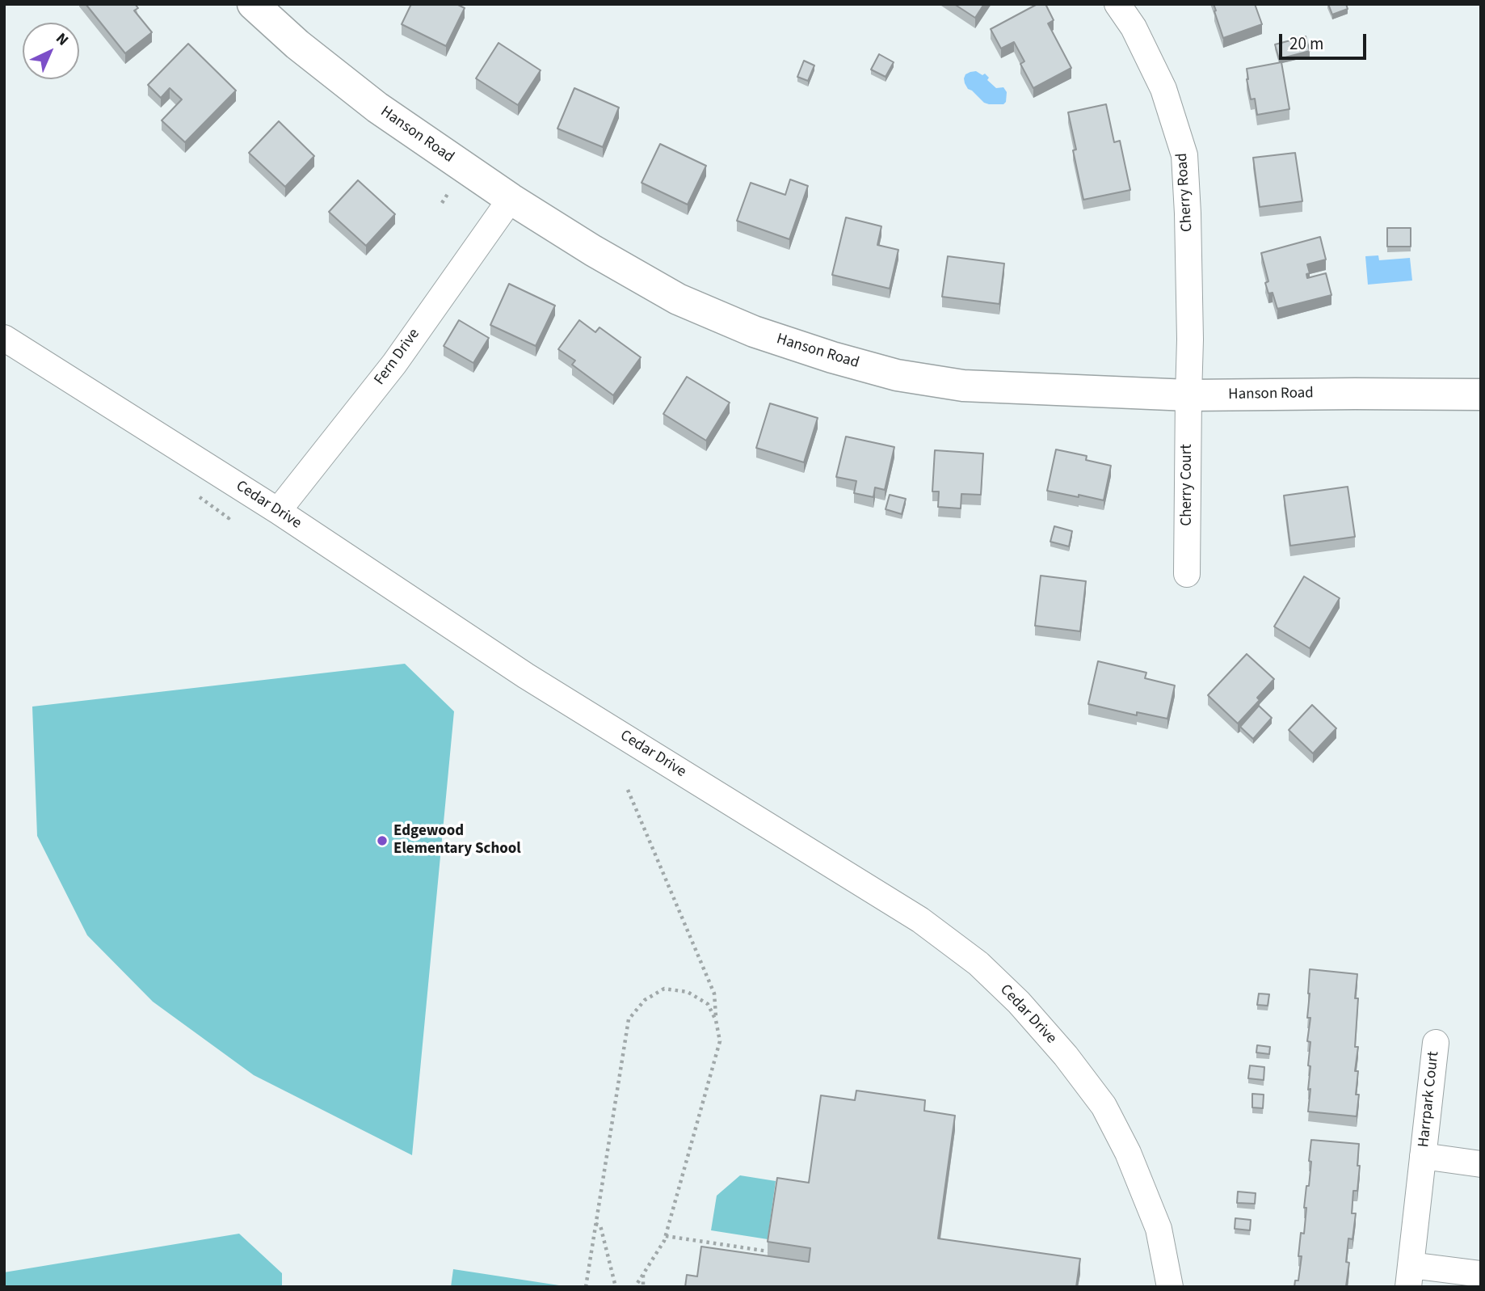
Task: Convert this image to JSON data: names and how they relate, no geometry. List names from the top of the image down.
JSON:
{
  "streets": {
    "street": [
      "Hanson Road",
      "Cherry Road",
      "Fern Drive",
      "Cherry Court",
      "Cedar Drive",
      "Harrpark Court"
    ]
  },
  "crossings": [
    ["Hanson Road", "Cherry Road"],
    ["Hanson Road", "Fern Drive"],
    ["Hanson Road", "Cherry Court"],
    ["Cherry Road", "Cherry Court"],
    ["Fern Drive", "Cedar Drive"]
  ],
  "places": ["Edgewood Elementary School"],
  "scale_bar": "20 m",
  "north": "top right"
}
